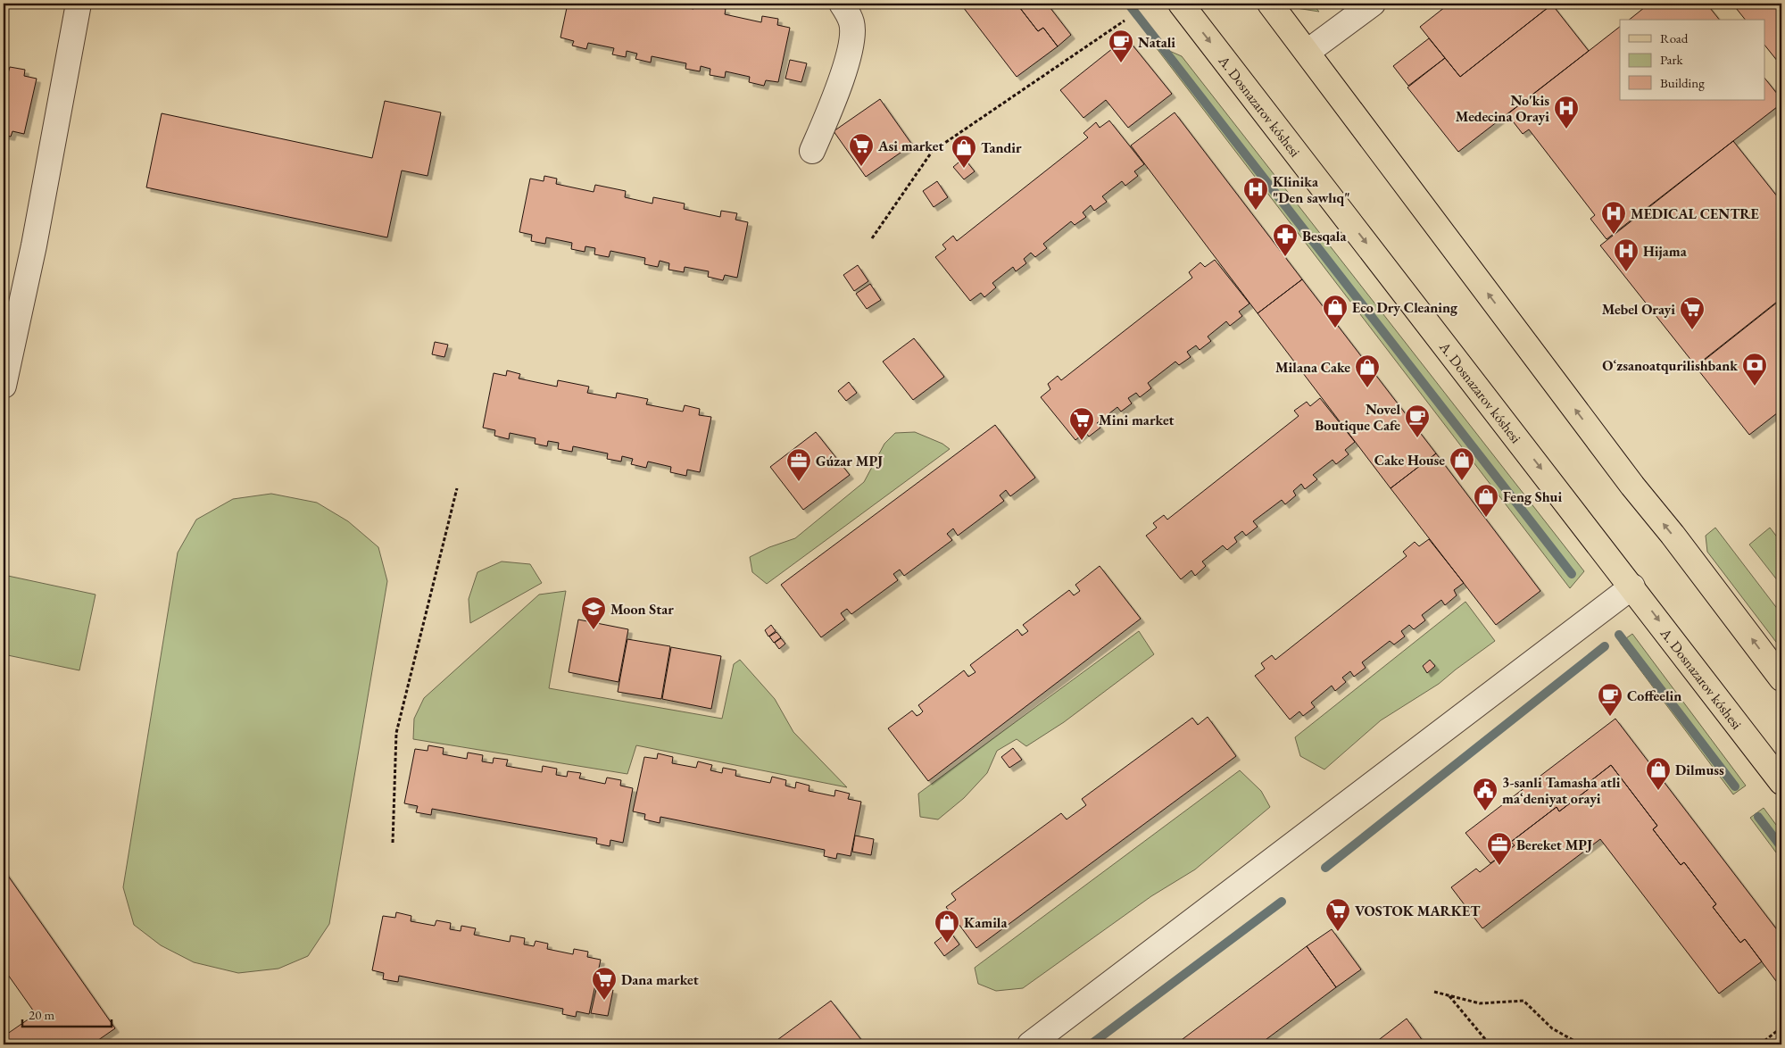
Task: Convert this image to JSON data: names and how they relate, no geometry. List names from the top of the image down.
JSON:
{
  "streets": {
    "main road": ["A. Dosnazarov kóshesi"]
  },
  "places": {
    "cafe": ["Natali", "Novel Boutique Cafe", "Coffeelin"],
    "hospital": [
      "No'kis Medecina Orayi",
      "Klinika \"Den sawlıq\"",
      "MEDICAL CENTRE",
      "Hijama"
    ],
    "supermarket": [
      "Asi market",
      "Mebel Orayi",
      "Mini market",
      "VOSTOK MARKET",
      "Dana market"
    ],
    "shop": [
      "Tandir",
      "Eco Dry Cleaning",
      "Milana Cake",
      "Cake House",
      "Feng Shui",
      "Dilmuss",
      "Kamila"
    ],
    "pharmacy": ["Besqala"],
    "bank": ["Oʻzsanoatqurilishbank"],
    "office": ["Gúzar MPJ", "Bereket MPJ"],
    "school or university": ["Moon Star"],
    "public building": ["3-sanli Tamasha atli maʻdeniyat orayi"]
  },
  "legend": ["Road", "Park", "Building"],
  "scale_bar": "20 m"
}
